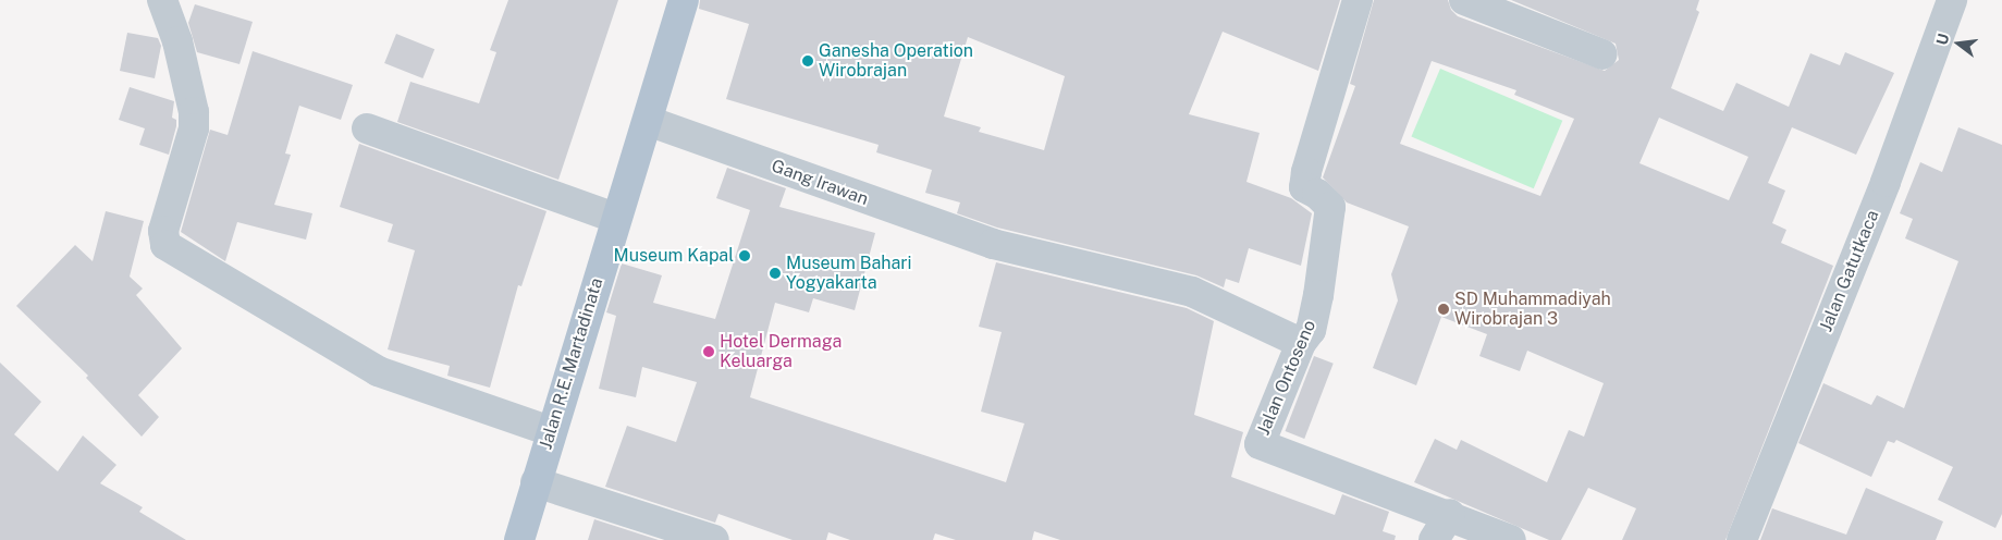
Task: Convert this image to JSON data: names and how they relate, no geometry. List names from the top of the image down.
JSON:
{
  "streets": {
    "main road": ["Jalan R.E. Martadinata"],
    "street": ["Gang Irawan", "Jalan Gatutkaca", "Jalan Ontoseno"]
  },
  "crossings": [
    ["Gang Irawan", "Jalan R.E. Martadinata"],
    ["Gang Irawan", "Jalan Ontoseno"]
  ],
  "places": [
    "Ganesha Operation Wirobrajan",
    "Museum Kapal",
    "Museum Bahari Yogyakarta",
    "SD Muhammadiyah Wirobrajan 3",
    "Hotel Dermaga Keluarga"
  ],
  "north": "left"
}
